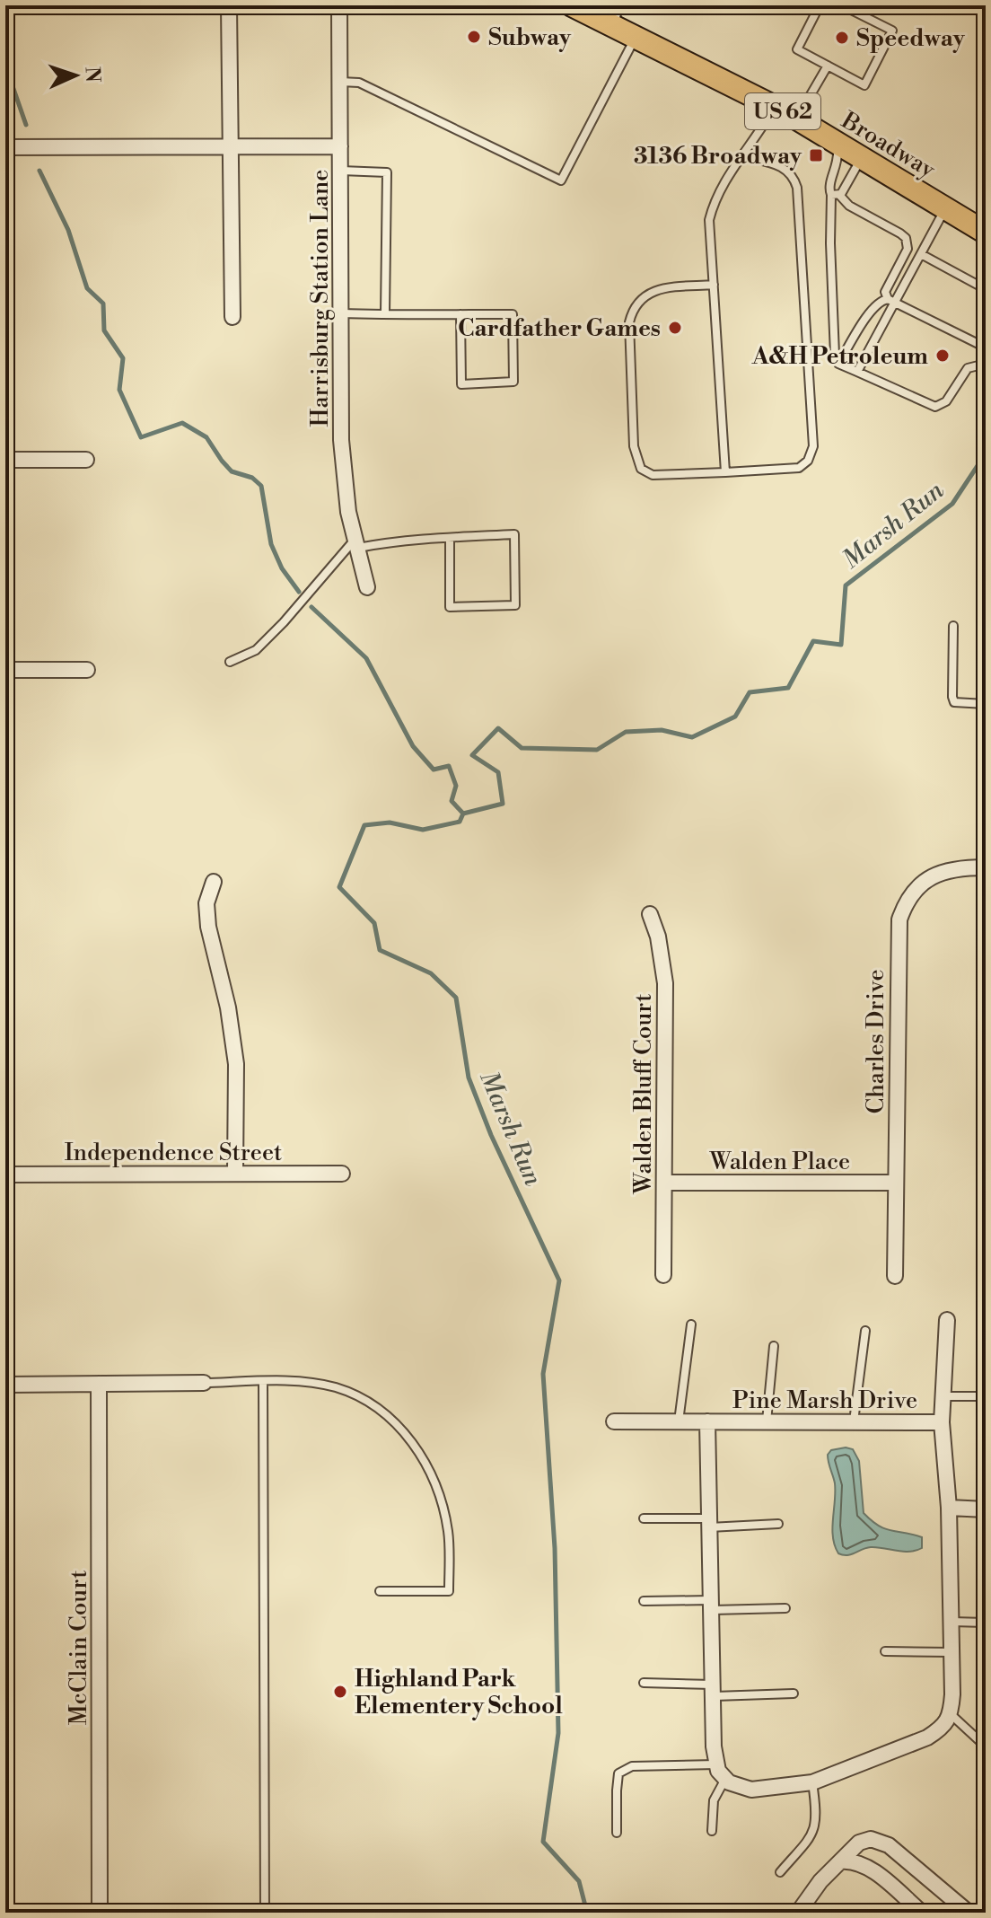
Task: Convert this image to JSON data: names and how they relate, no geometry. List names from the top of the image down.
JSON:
{
  "streets": {
    "main road": ["US 62", "Broadway"],
    "street": [
      "Harrisburg Station Lane",
      "Charles Drive",
      "Walden Bluff Court",
      "Independence Street",
      "Walden Place",
      "Pine Marsh Drive",
      "McClain Court"
    ]
  },
  "crossings": [
    ["Charles Drive", "Walden Place"],
    ["Walden Bluff Court", "Walden Place"]
  ],
  "water": ["Marsh Run"],
  "places": {
    "other": [
      "Subway",
      "Speedway",
      "Cardfather Games",
      "A&H Petroleum",
      "Highland Park Elementery School"
    ],
    "transit": ["3136 Broadway"]
  },
  "north": "right"
}
